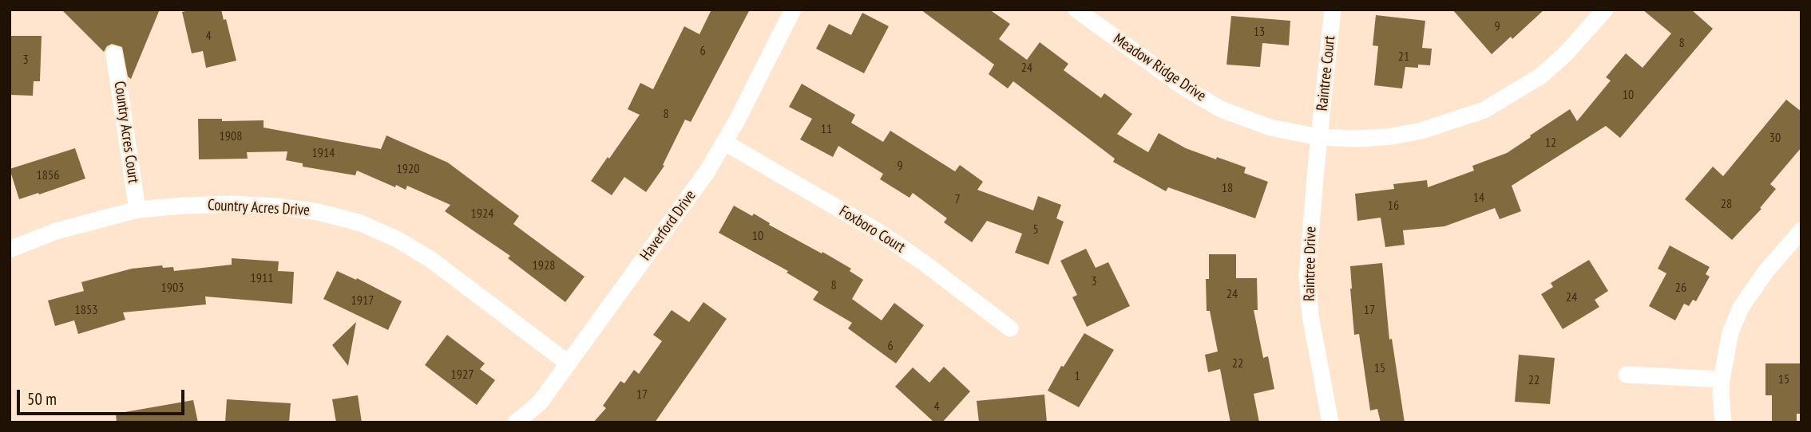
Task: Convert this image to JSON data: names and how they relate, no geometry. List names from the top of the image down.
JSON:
{
  "streets": {
    "street": [
      "Meadow Ridge Drive",
      "Raintree Court",
      "Country Acres Court",
      "Country Acres Drive",
      "Haverford Drive",
      "Foxboro Court",
      "Raintree Drive"
    ]
  },
  "crossings": [
    ["Meadow Ridge Drive", "Raintree Court"],
    ["Meadow Ridge Drive", "Raintree Drive"],
    ["Raintree Court", "Raintree Drive"],
    ["Country Acres Court", "Country Acres Drive"],
    ["Country Acres Drive", "Haverford Drive"],
    ["Haverford Drive", "Foxboro Court"]
  ],
  "house_numbers": [
    "9",
    "13",
    "4",
    "8",
    "6",
    "21",
    "3",
    "24",
    "10",
    "8",
    "11",
    "1908",
    "30",
    "12",
    "1914",
    "9",
    "1920",
    "1856",
    "18",
    "14",
    "7",
    "28",
    "16",
    "1924",
    "5",
    "10",
    "1928",
    "1911",
    "3",
    "8",
    "1903",
    "26",
    "24",
    "24",
    "1917",
    "1853",
    "17",
    "6",
    "22",
    "15",
    "1927",
    "1",
    "15",
    "22",
    "17",
    "4"
  ],
  "scale_bar": "50 m"
}
